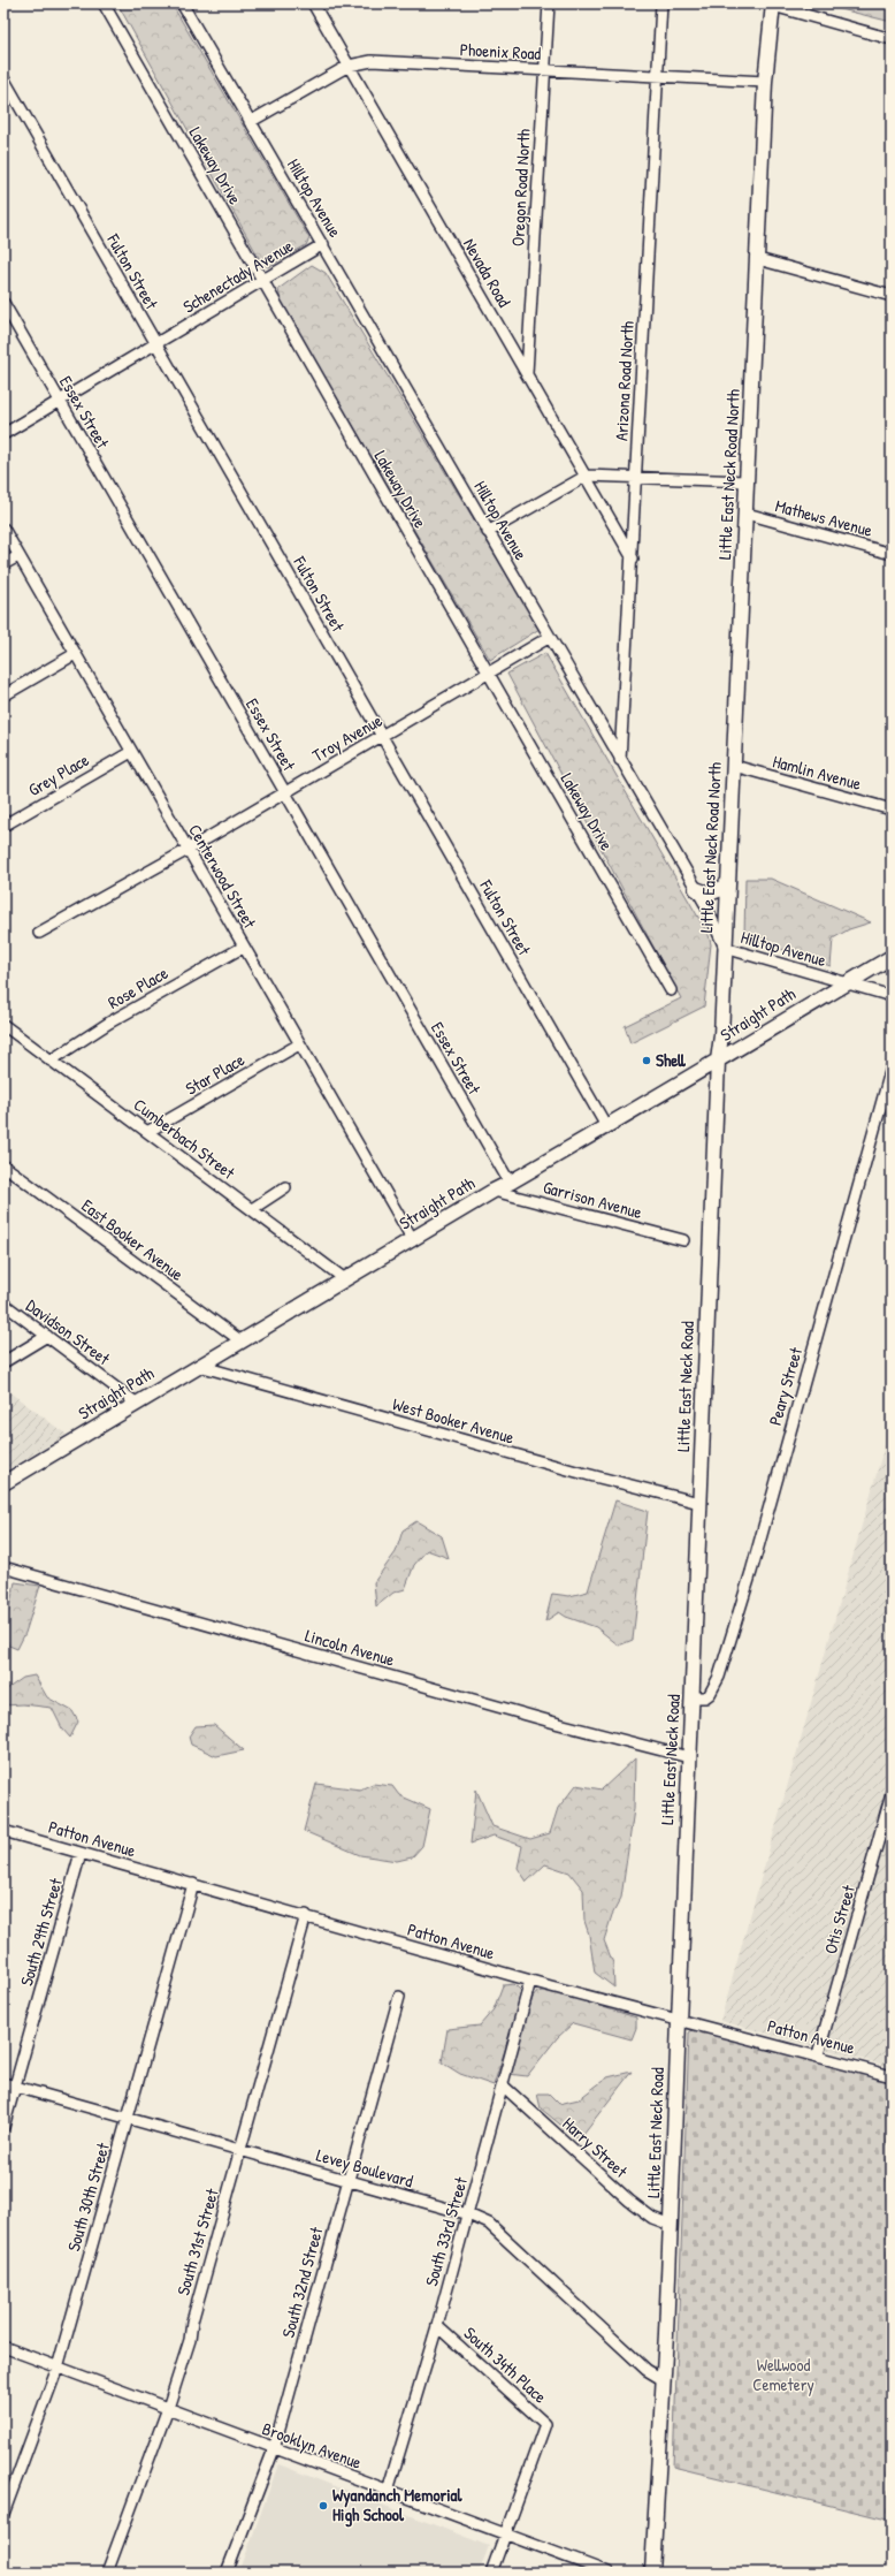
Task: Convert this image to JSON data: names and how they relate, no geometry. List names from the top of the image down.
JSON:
{
  "streets": {
    "main road": ["Little East Neck Road North", "Straight Path", "Little East Neck Road"],
    "street": [
      "Phoenix Road",
      "Lakeway Drive",
      "Oregon Road North",
      "Hilltop Avenue",
      "Fulton Street",
      "Nevada Road",
      "Schenectady Avenue",
      "Arizona Road North",
      "Essex Street",
      "Mathews Avenue",
      "Troy Avenue",
      "Hamlin Avenue",
      "Grey Place",
      "Centerwood Street",
      "Rose Place",
      "Star Place",
      "Cumberbach Street",
      "Garrison Avenue",
      "East Booker Avenue",
      "Davidson Street",
      "Peary Street",
      "West Booker Avenue",
      "Lincoln Avenue",
      "Patton Avenue",
      "Otis Street",
      "South 29th Street",
      "Harry Street",
      "Levey Boulevard",
      "South 30th Street",
      "South 33rd Street",
      "South 31st Street",
      "South 32nd Street",
      "South 34th Place",
      "Brooklyn Avenue"
    ]
  },
  "crossings": [
    ["Phoenix Road", "Oregon Road North"],
    ["Phoenix Road", "Hilltop Avenue"],
    ["Phoenix Road", "Nevada Road"],
    ["Phoenix Road", "Arizona Road North"],
    ["Phoenix Road", "Little East Neck Road North"],
    ["Lakeway Drive", "Schenectady Avenue"],
    ["Lakeway Drive", "Troy Avenue"],
    ["Oregon Road North", "Nevada Road"],
    ["Hilltop Avenue", "Schenectady Avenue"],
    ["Hilltop Avenue", "Arizona Road North"],
    ["Hilltop Avenue", "Little East Neck Road North"],
    ["Hilltop Avenue", "Troy Avenue"],
    ["Hilltop Avenue", "Straight Path"],
    ["Hilltop Avenue", "Little East Neck Road"],
    ["Fulton Street", "Schenectady Avenue"],
    ["Fulton Street", "Troy Avenue"],
    ["Fulton Street", "Straight Path"],
    ["Nevada Road", "Arizona Road North"],
    ["Schenectady Avenue", "Essex Street"],
    ["Essex Street", "Troy Avenue"],
    ["Essex Street", "Straight Path"],
    ["Little East Neck Road North", "Mathews Avenue"],
    ["Little East Neck Road North", "Hamlin Avenue"],
    ["Little East Neck Road North", "Little East Neck Road"],
    ["Troy Avenue", "Centerwood Street"],
    ["Grey Place", "Centerwood Street"],
    ["Centerwood Street", "Rose Place"],
    ["Centerwood Street", "Straight Path"],
    ["Centerwood Street", "Star Place"],
    ["Rose Place", "Cumberbach Street"],
    ["Straight Path", "Cumberbach Street"],
    ["Straight Path", "Garrison Avenue"],
    ["Straight Path", "East Booker Avenue"],
    ["Straight Path", "Davidson Street"],
    ["Straight Path", "Little East Neck Road"],
    ["Straight Path", "West Booker Avenue"],
    ["Star Place", "Cumberbach Street"],
    ["Little East Neck Road", "Peary Street"],
    ["Little East Neck Road", "West Booker Avenue"],
    ["Little East Neck Road", "Lincoln Avenue"],
    ["Little East Neck Road", "Patton Avenue"],
    ["Little East Neck Road", "Harry Street"],
    ["Little East Neck Road", "Levey Boulevard"],
    ["Patton Avenue", "Otis Street"],
    ["Patton Avenue", "South 29th Street"],
    ["Patton Avenue", "South 30th Street"],
    ["Patton Avenue", "South 33rd Street"],
    ["Patton Avenue", "South 31st Street"],
    ["South 29th Street", "Levey Boulevard"],
    ["Harry Street", "South 33rd Street"],
    ["Levey Boulevard", "South 30th Street"],
    ["Levey Boulevard", "South 33rd Street"],
    ["Levey Boulevard", "South 31st Street"],
    ["Levey Boulevard", "South 32nd Street"],
    ["South 30th Street", "Brooklyn Avenue"],
    ["South 33rd Street", "South 34th Place"],
    ["South 33rd Street", "Brooklyn Avenue"],
    ["South 31st Street", "Brooklyn Avenue"],
    ["South 32nd Street", "Brooklyn Avenue"],
    ["South 34th Place", "Brooklyn Avenue"]
  ],
  "parks": ["Wellwood Cemetery"],
  "places": ["Shell", "Wyandanch Memorial High School"]
}
